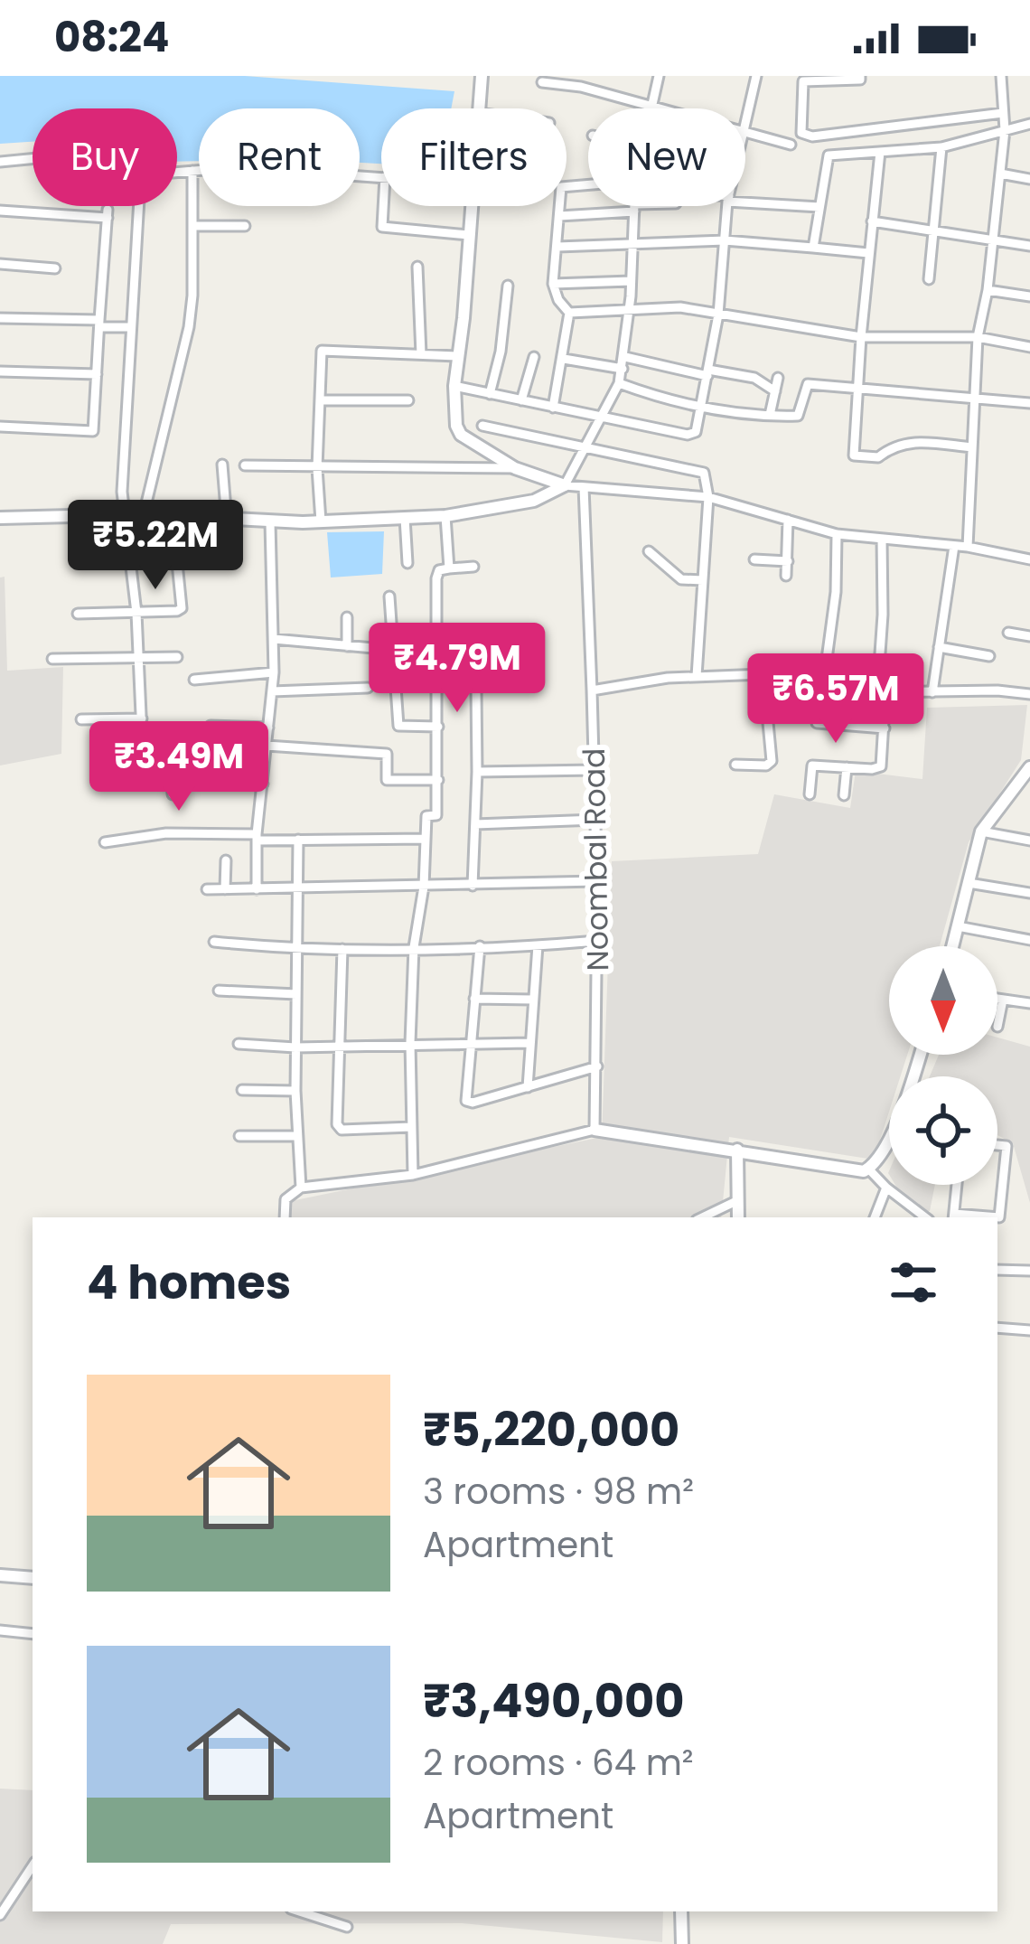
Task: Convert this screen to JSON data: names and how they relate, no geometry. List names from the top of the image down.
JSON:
{
  "streets": {
    "street": ["Noombal Road"]
  },
  "north": "bottom",
  "page": {
    "status": "08:24",
    "chip": [
      "Buy",
      "Rent",
      "Filters",
      "New"
    ],
    "price": [
      "₹5.22M",
      "₹4.79M",
      "₹6.57M",
      "₹3.49M"
    ],
    "heading": "4 homes",
    "list": [
      {
        "name": "₹5,220,000",
        "note": "3 rooms · 98 m² · Apartment"
      },
      {
        "name": "₹3,490,000",
        "note": "2 rooms · 64 m² · Apartment"
      }
    ]
  }
}
